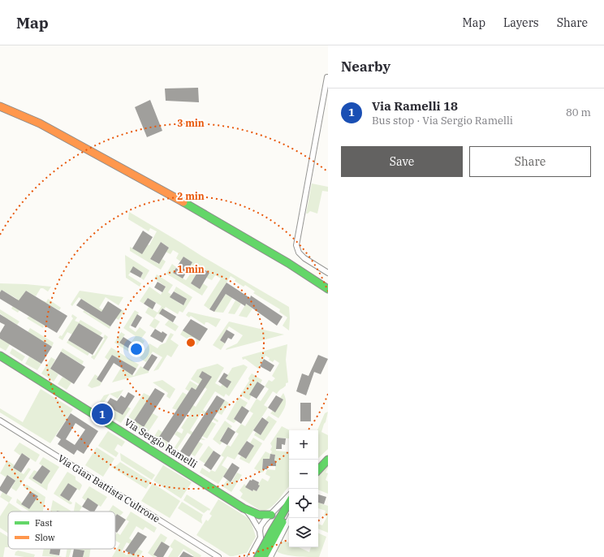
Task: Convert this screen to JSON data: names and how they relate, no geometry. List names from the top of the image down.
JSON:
{
  "streets": {
    "main road": ["Via Sergio Ramelli"],
    "street": ["Via Gian Battista Cultrone"]
  },
  "legend": ["Fast", "Slow"],
  "page": {
    "header": "Map",
    "nav": ["Map", "Layers", "Share"],
    "heading": "Nearby",
    "list": [
      {
        "mark": "1",
        "name": "Via Ramelli 18",
        "note": "Bus stop · Via Sergio Ramelli",
        "value": "80 m"
      }
    ],
    "buttons": ["Save", "Share"],
    "pins": "1",
    "map_buttons": ["+", "−"]
  },
  "rings": ["3 min", "2 min", "1 min"]
}
